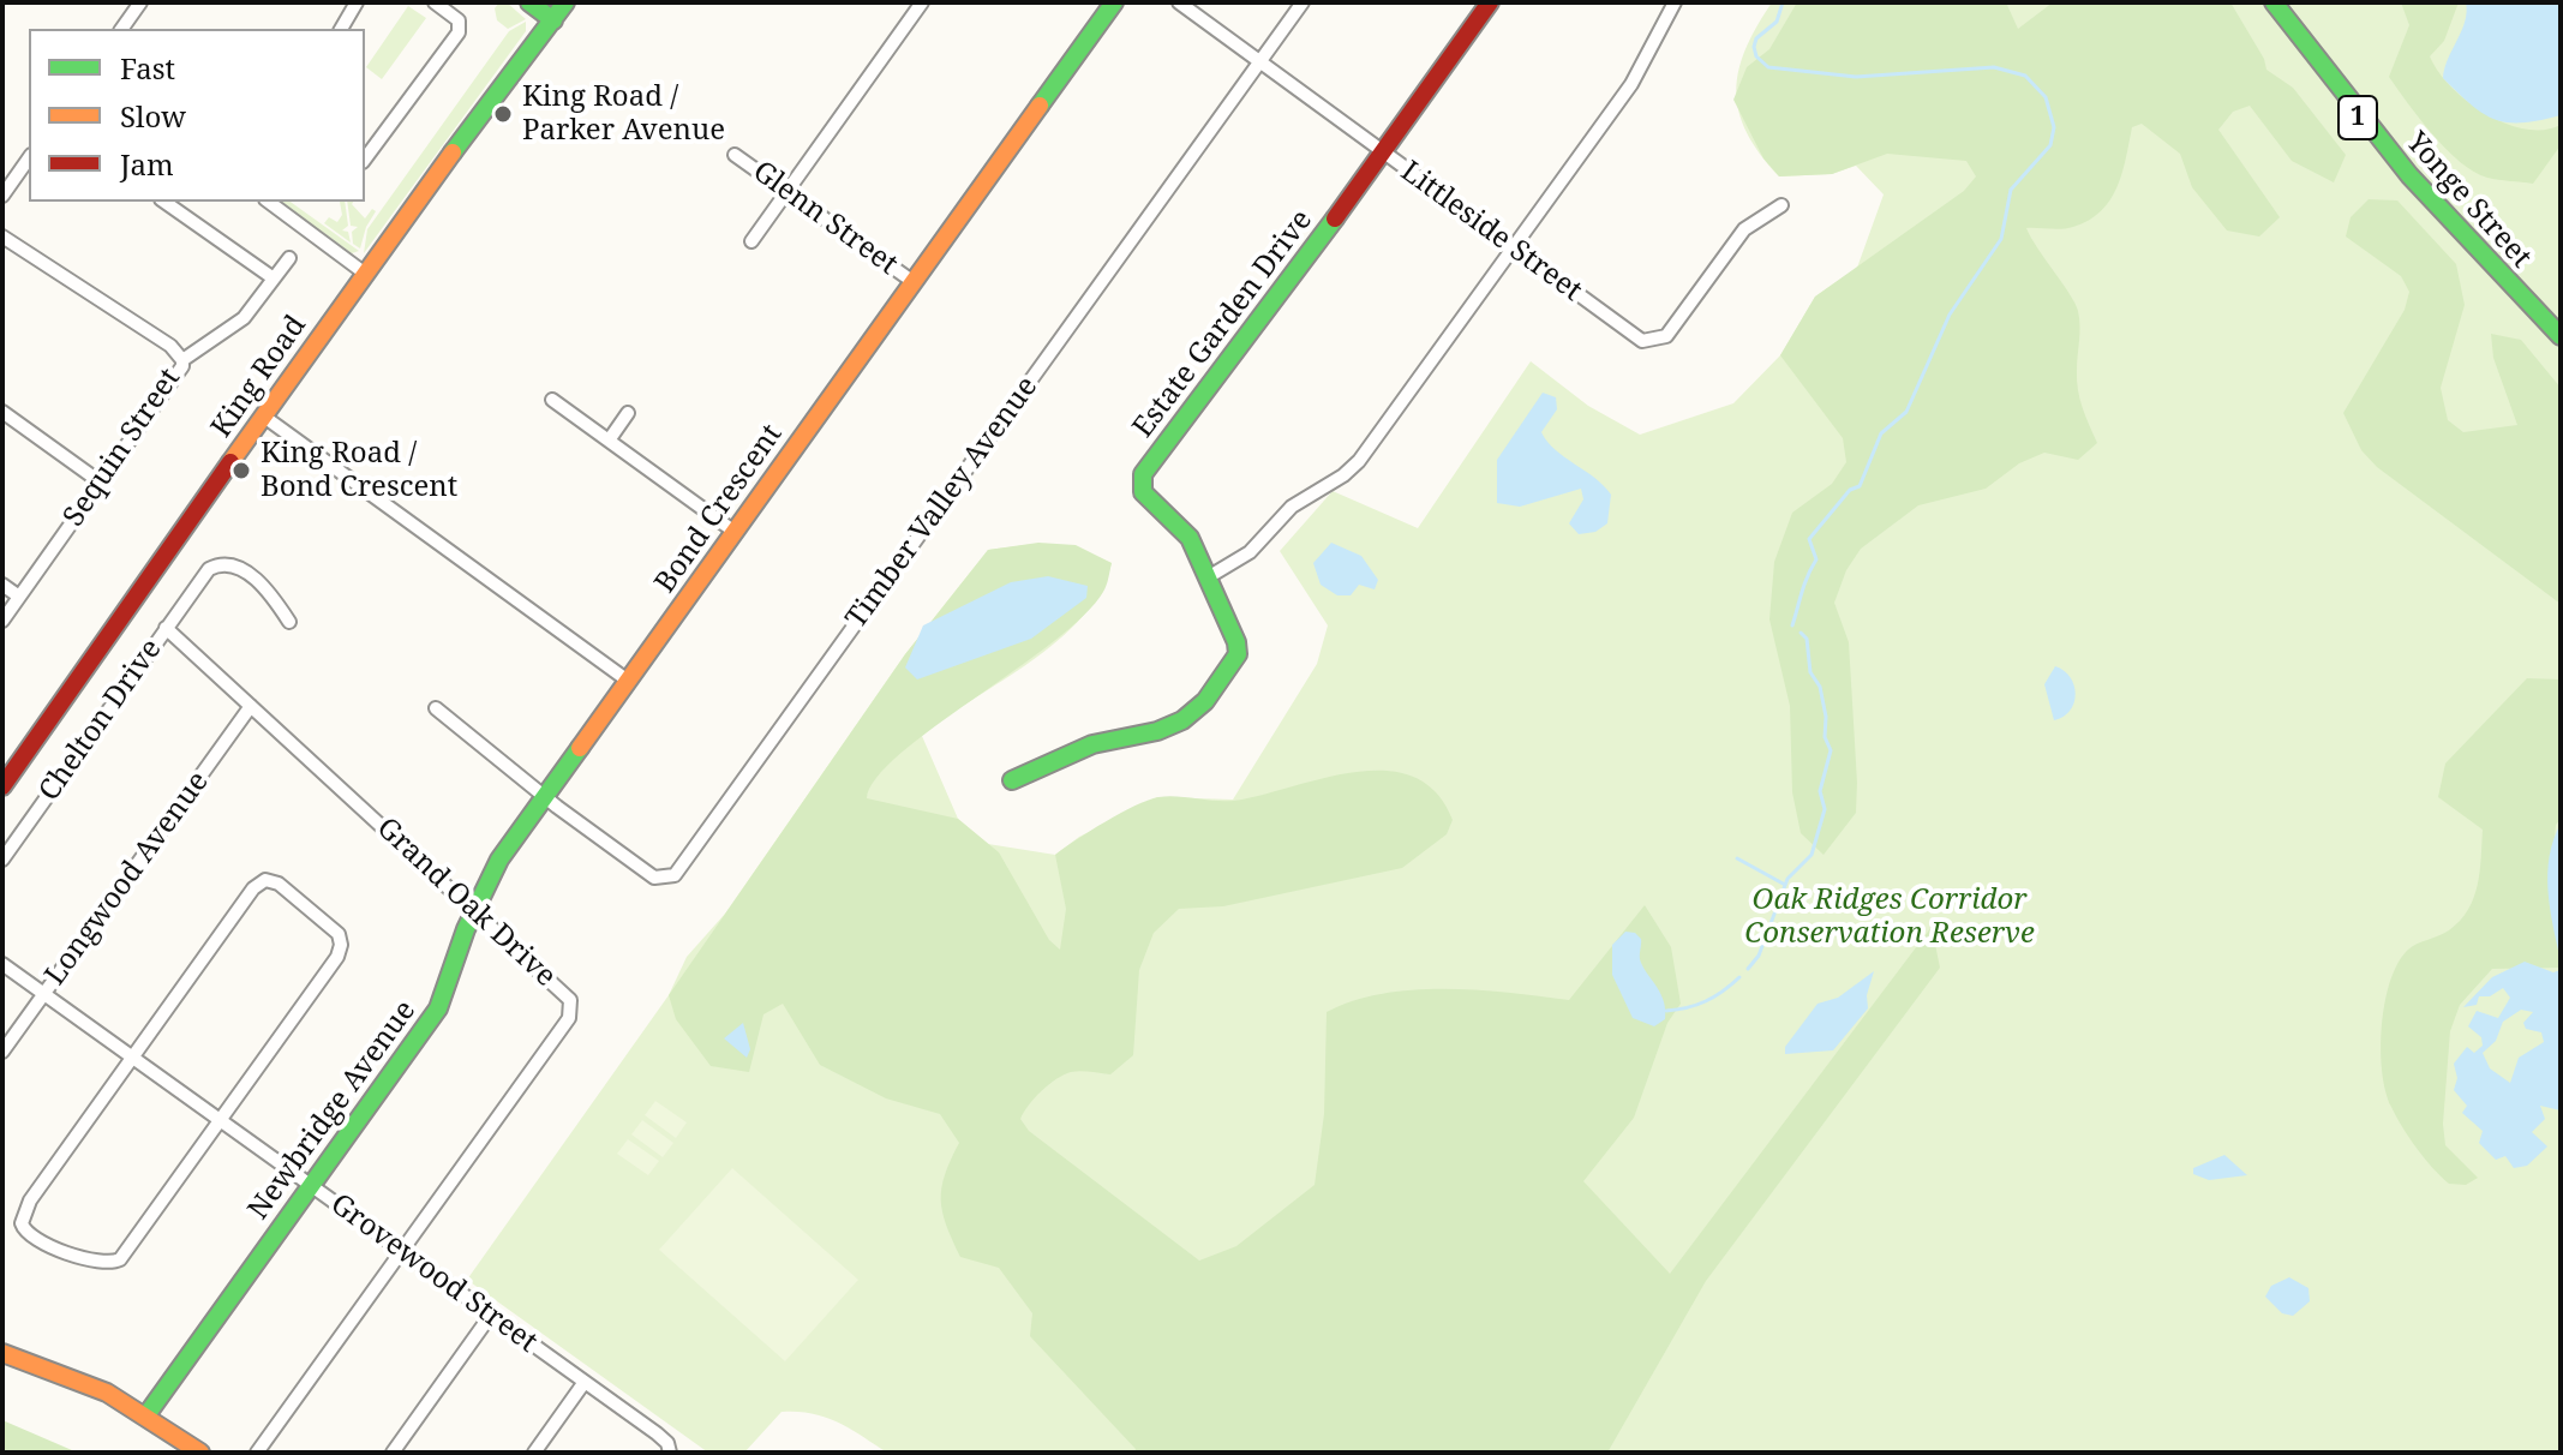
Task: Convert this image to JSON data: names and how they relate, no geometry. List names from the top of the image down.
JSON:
{
  "streets": {
    "street": [
      "1",
      "Yonge Street",
      "Glenn Street",
      "Littleside Street",
      "Estate Garden Drive",
      "King Road",
      "Sequin Street",
      "Timber Valley Avenue",
      "Bond Crescent",
      "Chelton Drive",
      "Longwood Avenue",
      "Grand Oak Drive",
      "Newbridge Avenue",
      "Grovewood Street"
    ]
  },
  "crossings": [
    ["Glenn Street", "Bond Crescent"],
    ["Littleside Street", "Estate Garden Drive"],
    ["Littleside Street", "Timber Valley Avenue"],
    ["Timber Valley Avenue", "Newbridge Avenue"],
    ["Bond Crescent", "Newbridge Avenue"],
    ["Chelton Drive", "Grand Oak Drive"],
    ["Longwood Avenue", "Grand Oak Drive"],
    ["Longwood Avenue", "Grovewood Street"],
    ["Grand Oak Drive", "Newbridge Avenue"],
    ["Grand Oak Drive", "Grovewood Street"],
    ["Newbridge Avenue", "Grovewood Street"]
  ],
  "parks": ["Oak Ridges Corridor Conservation Reserve"],
  "places": ["King Road / Parker Avenue", "King Road / Bond Crescent"],
  "legend": ["Fast", "Slow", "Jam"]
}
